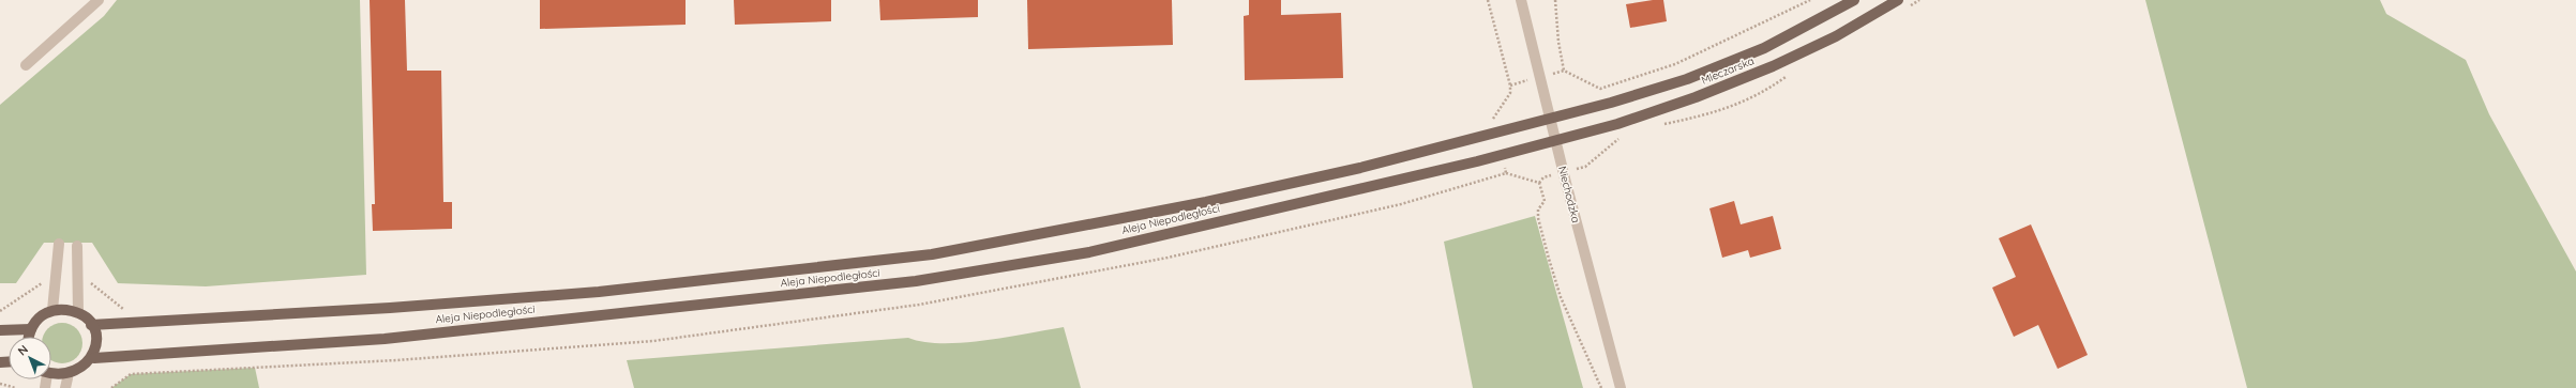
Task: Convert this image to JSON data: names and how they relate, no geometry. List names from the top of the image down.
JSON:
{
  "streets": {
    "main road": ["Mleczarska", "Aleja Niepodległości"],
    "street": ["Niechodzka"]
  },
  "crossings": [
    ["Mleczarska", "Niechodzka"],
    ["Mleczarska", "Aleja Niepodległości"],
    ["Niechodzka", "Aleja Niepodległości"]
  ],
  "north": "top left"
}
